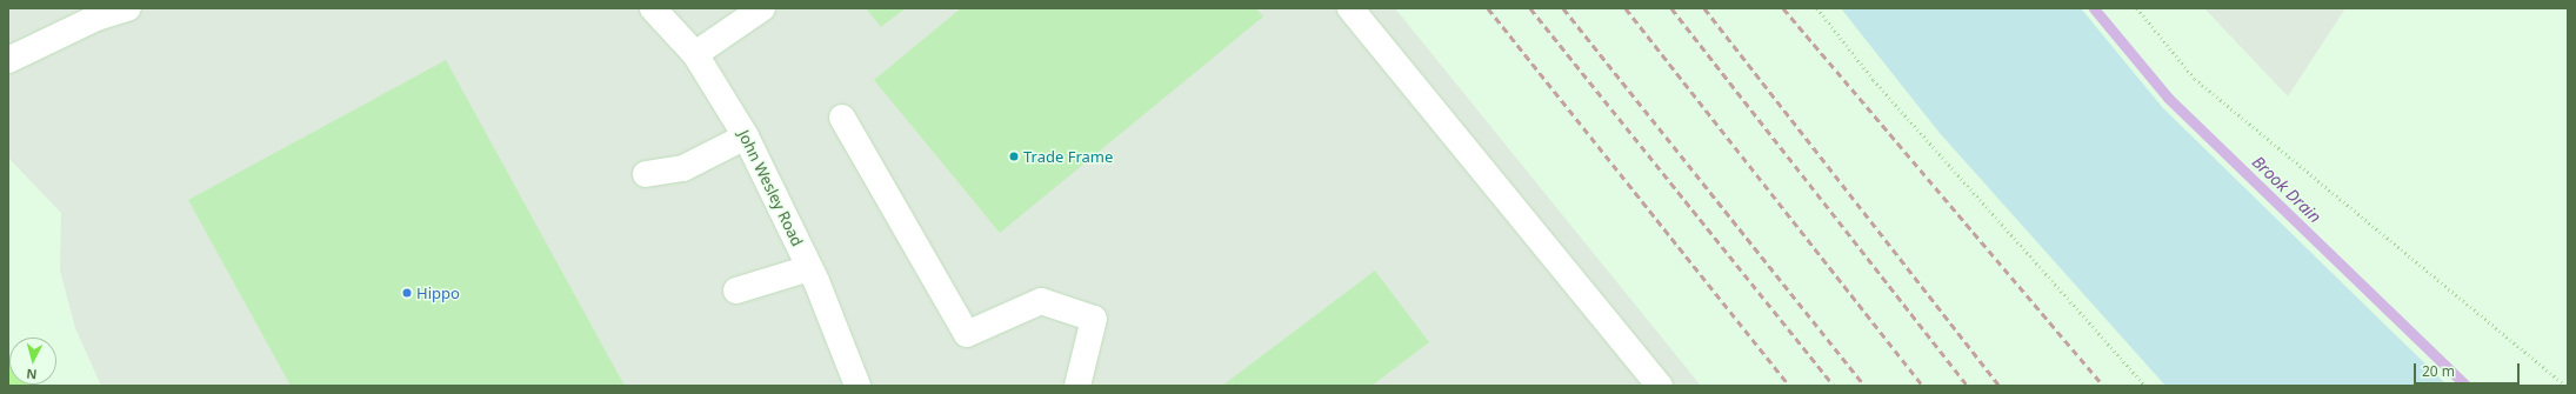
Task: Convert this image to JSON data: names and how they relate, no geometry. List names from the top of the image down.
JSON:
{
  "streets": {
    "street": ["John Wesley Road"]
  },
  "water": ["Brook Drain"],
  "places": ["Trade Frame", "Hippo"],
  "scale_bar": "20 m",
  "north": "bottom"
}
